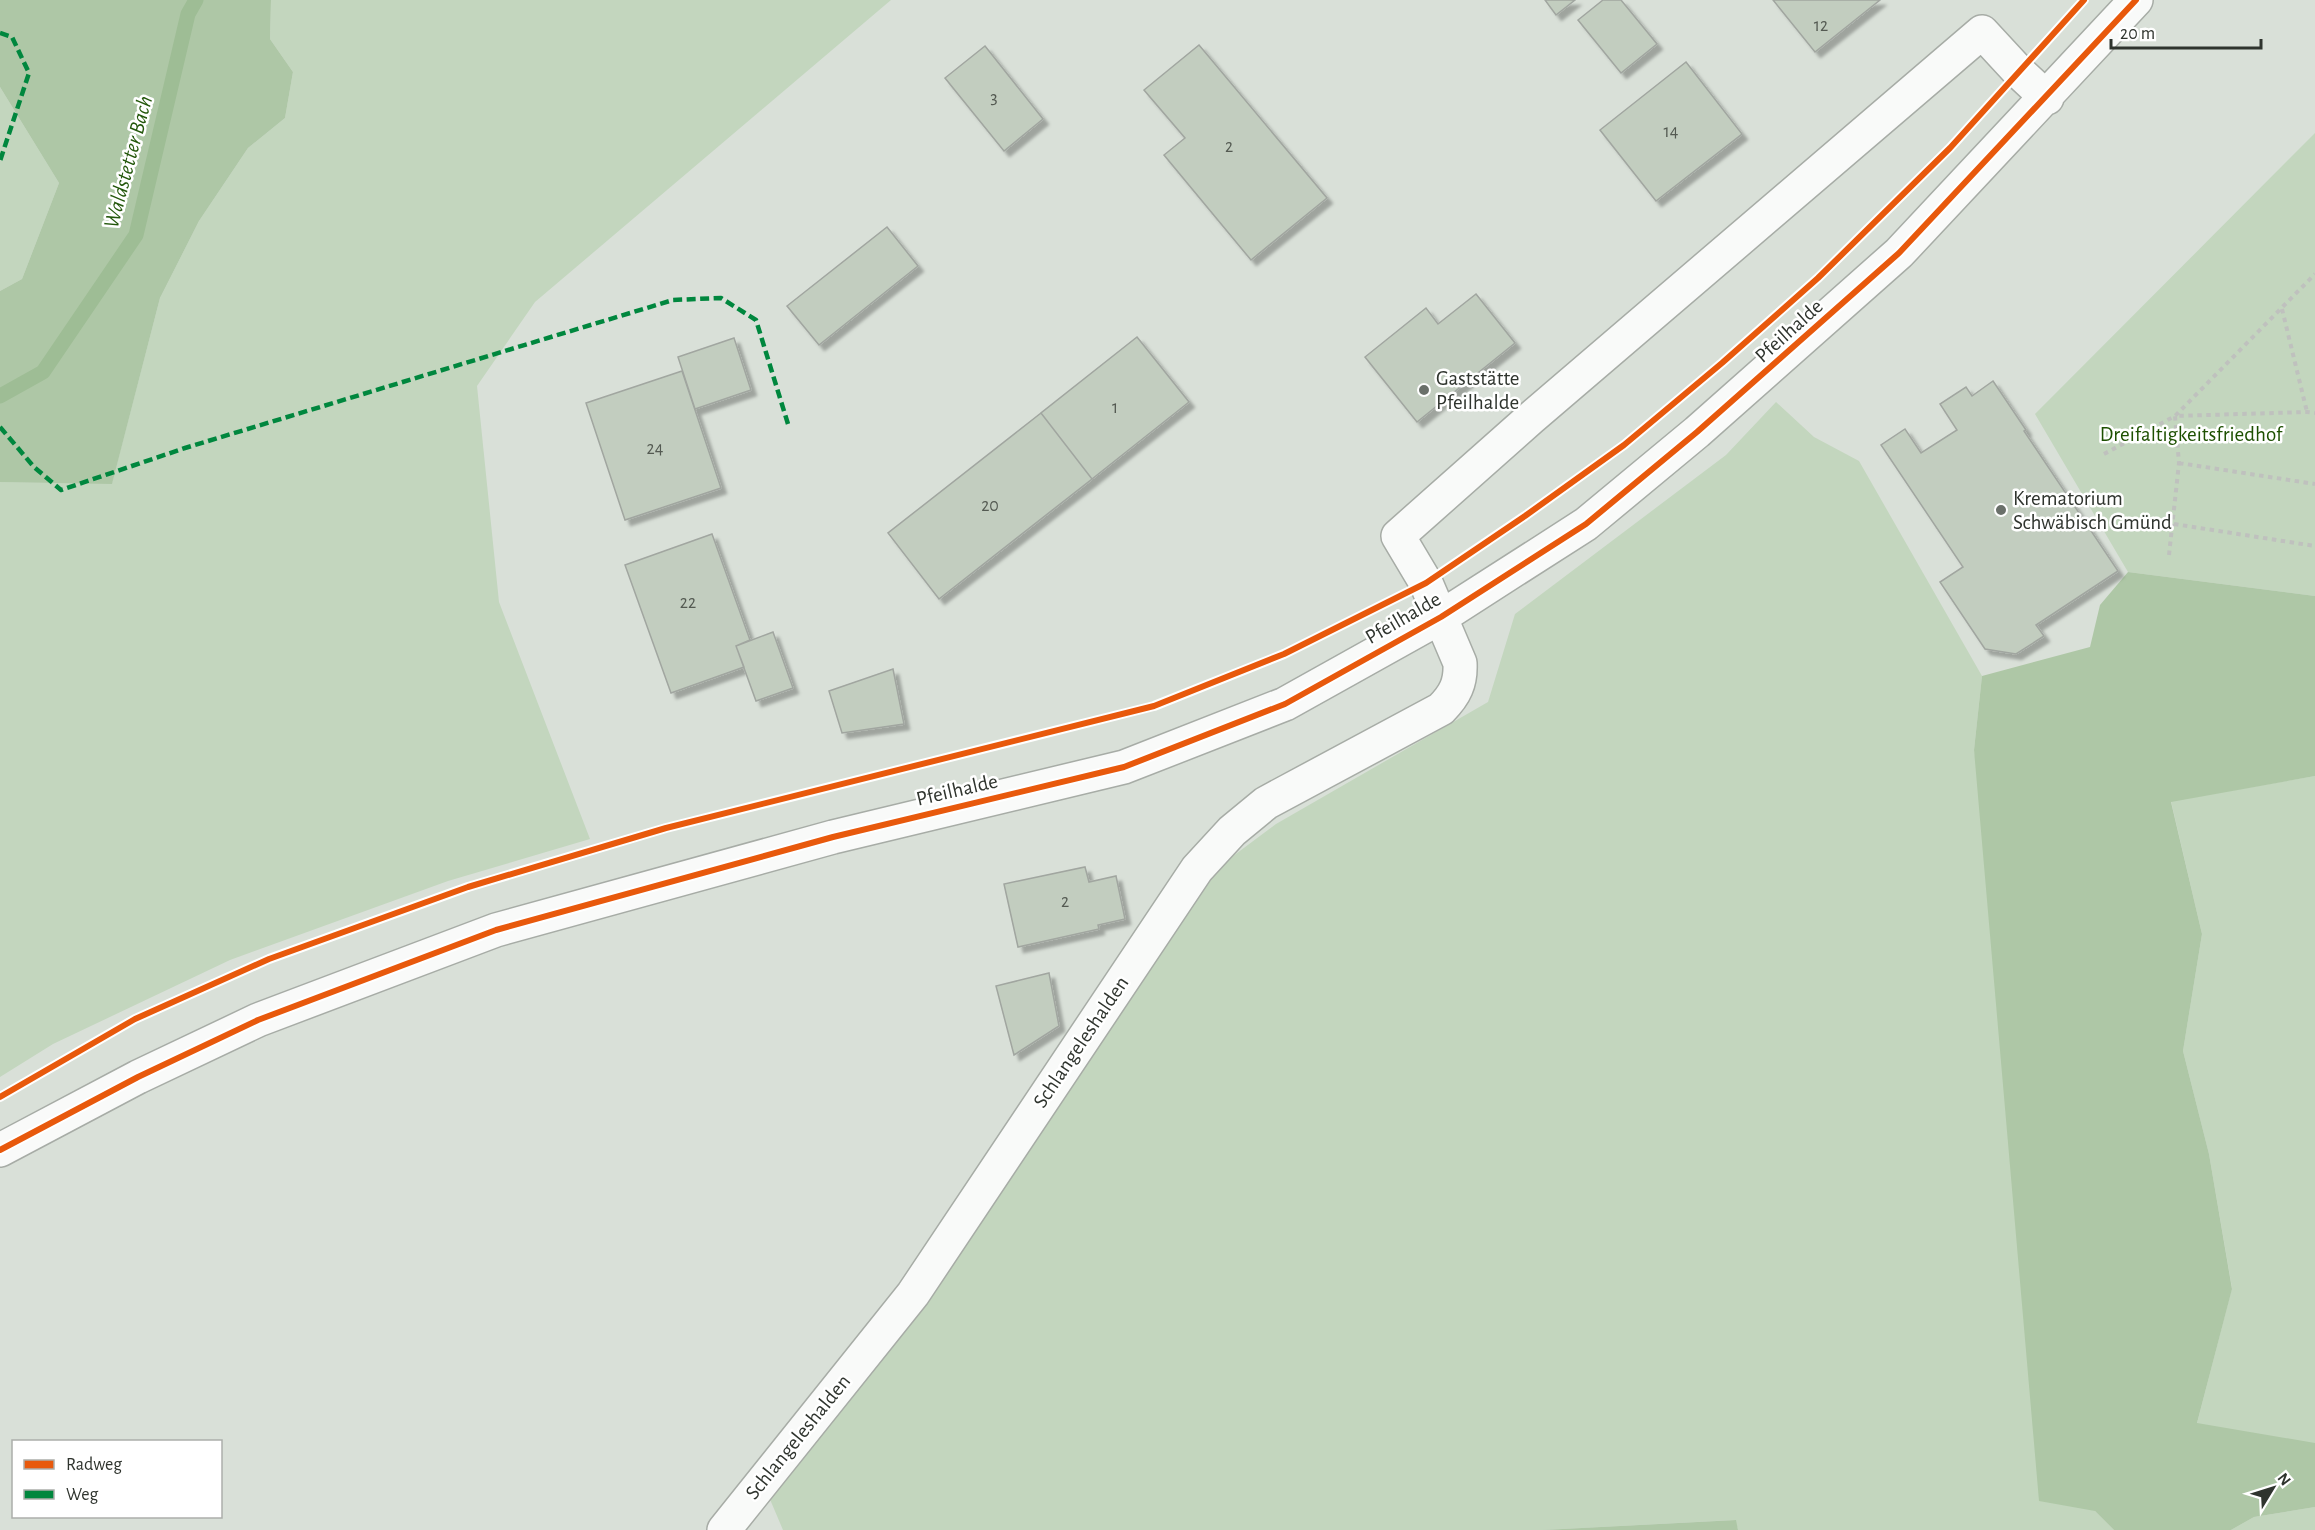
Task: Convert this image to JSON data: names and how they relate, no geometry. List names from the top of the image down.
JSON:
{
  "streets": {
    "street": ["Pfeilhalde", "Schlangeleshalden"]
  },
  "crossings": [
    ["Pfeilhalde", "Schlangeleshalden"]
  ],
  "water": ["Waldstetter Bach"],
  "parks": ["Dreifaltigkeitsfriedhof"],
  "places": ["Gaststätte Pfeilhalde", "Krematorium Schwäbisch Gmünd"],
  "house_numbers": [
    "12",
    "3",
    "14",
    "2",
    "1",
    "24",
    "20",
    "22",
    "2"
  ],
  "legend": ["Radweg", "Weg"],
  "scale_bar": "20 m",
  "north": "top right"
}
